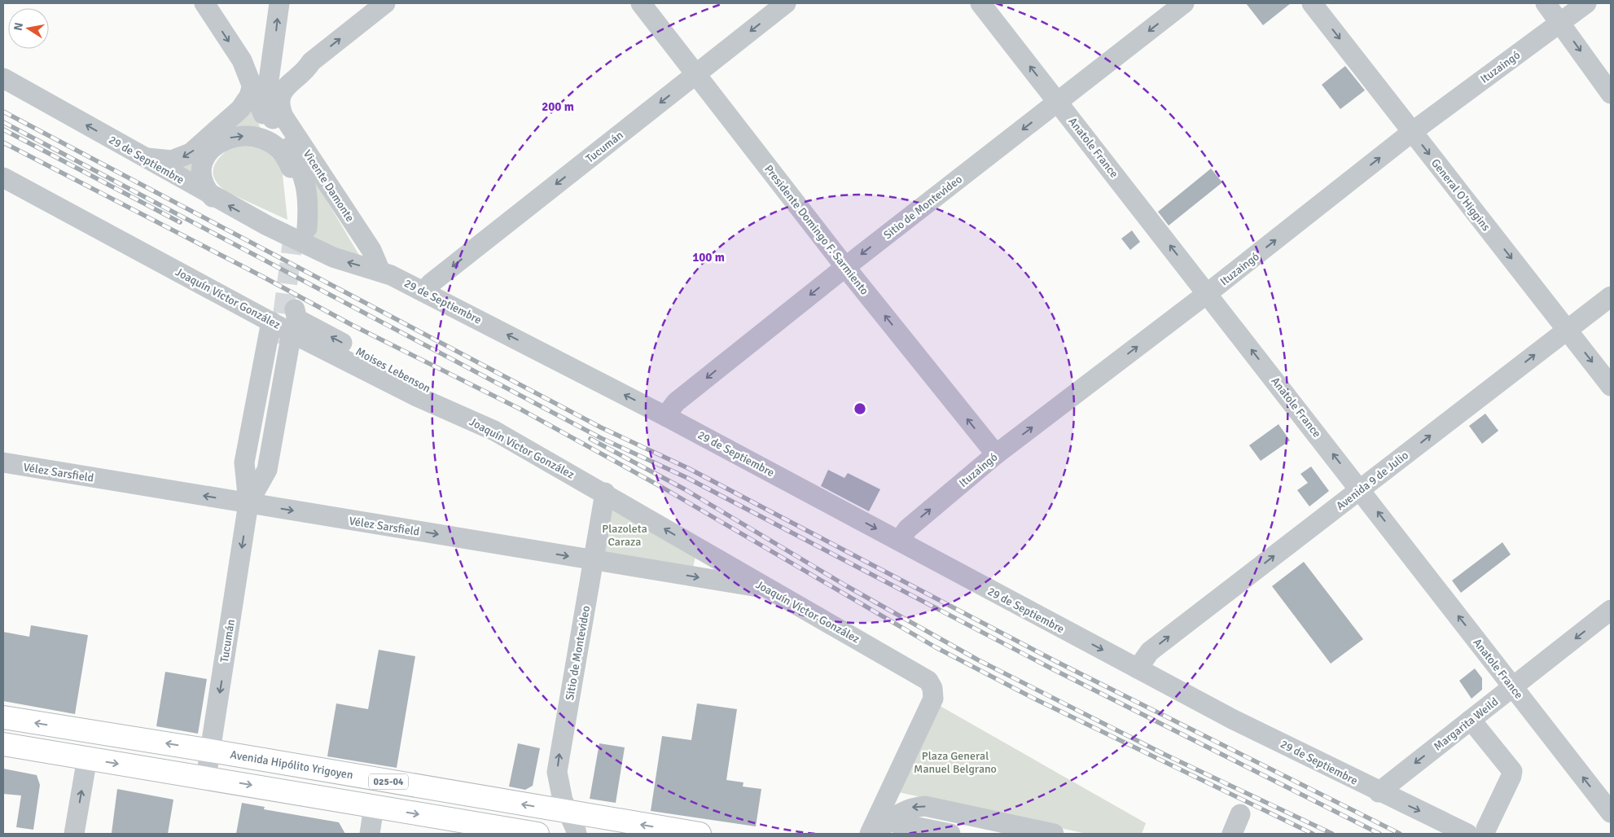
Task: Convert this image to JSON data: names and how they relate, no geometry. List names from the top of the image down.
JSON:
{
  "streets": {
    "main road": ["Avenida Hipólito Yrigoyen", "025-04"],
    "street": [
      "Ituzaingó",
      "Tucumán",
      "Anatole France",
      "29 de Septiembre",
      "Vicente Damonte",
      "General O'Higgins",
      "Sitio de Montevideo",
      "Presidente Domingo F. Sarmiento",
      "Joaquín Víctor González",
      "Moises Lebenson",
      "Vélez Sarsfield",
      "Avenida 9 de Julio",
      "Margarita Weild"
    ]
  },
  "crossings": [
    ["Ituzaingó", "Anatole France"],
    ["Ituzaingó", "29 de Septiembre"],
    ["Ituzaingó", "General O'Higgins"],
    ["Ituzaingó", "Presidente Domingo F. Sarmiento"],
    ["Tucumán", "29 de Septiembre"],
    ["Tucumán", "Presidente Domingo F. Sarmiento"],
    ["Tucumán", "Joaquín Víctor González"],
    ["Tucumán", "Vélez Sarsfield"],
    ["Tucumán", "Avenida Hipólito Yrigoyen"],
    ["Tucumán", "025-04"],
    ["Anatole France", "Sitio de Montevideo"],
    ["Anatole France", "Avenida 9 de Julio"],
    ["Anatole France", "Margarita Weild"],
    ["29 de Septiembre", "Vicente Damonte"],
    ["29 de Septiembre", "Sitio de Montevideo"],
    ["29 de Septiembre", "Avenida 9 de Julio"],
    ["29 de Septiembre", "Margarita Weild"],
    ["General O'Higgins", "Avenida 9 de Julio"],
    ["Sitio de Montevideo", "Presidente Domingo F. Sarmiento"],
    ["Sitio de Montevideo", "Joaquín Víctor González"],
    ["Sitio de Montevideo", "Vélez Sarsfield"],
    ["Sitio de Montevideo", "Avenida Hipólito Yrigoyen"],
    ["Joaquín Víctor González", "Moises Lebenson"],
    ["Joaquín Víctor González", "Vélez Sarsfield"]
  ],
  "one_way": [
    "Ituzaingó",
    "Tucumán",
    "Anatole France",
    "General O'Higgins",
    "Presidente Domingo F. Sarmiento",
    "Moises Lebenson",
    "Avenida 9 de Julio",
    "Margarita Weild"
  ],
  "parks": ["Plazoleta Caraza", "Plaza General Manuel Belgrano"],
  "north": "left",
  "rings": ["200 m", "100 m"]
}
